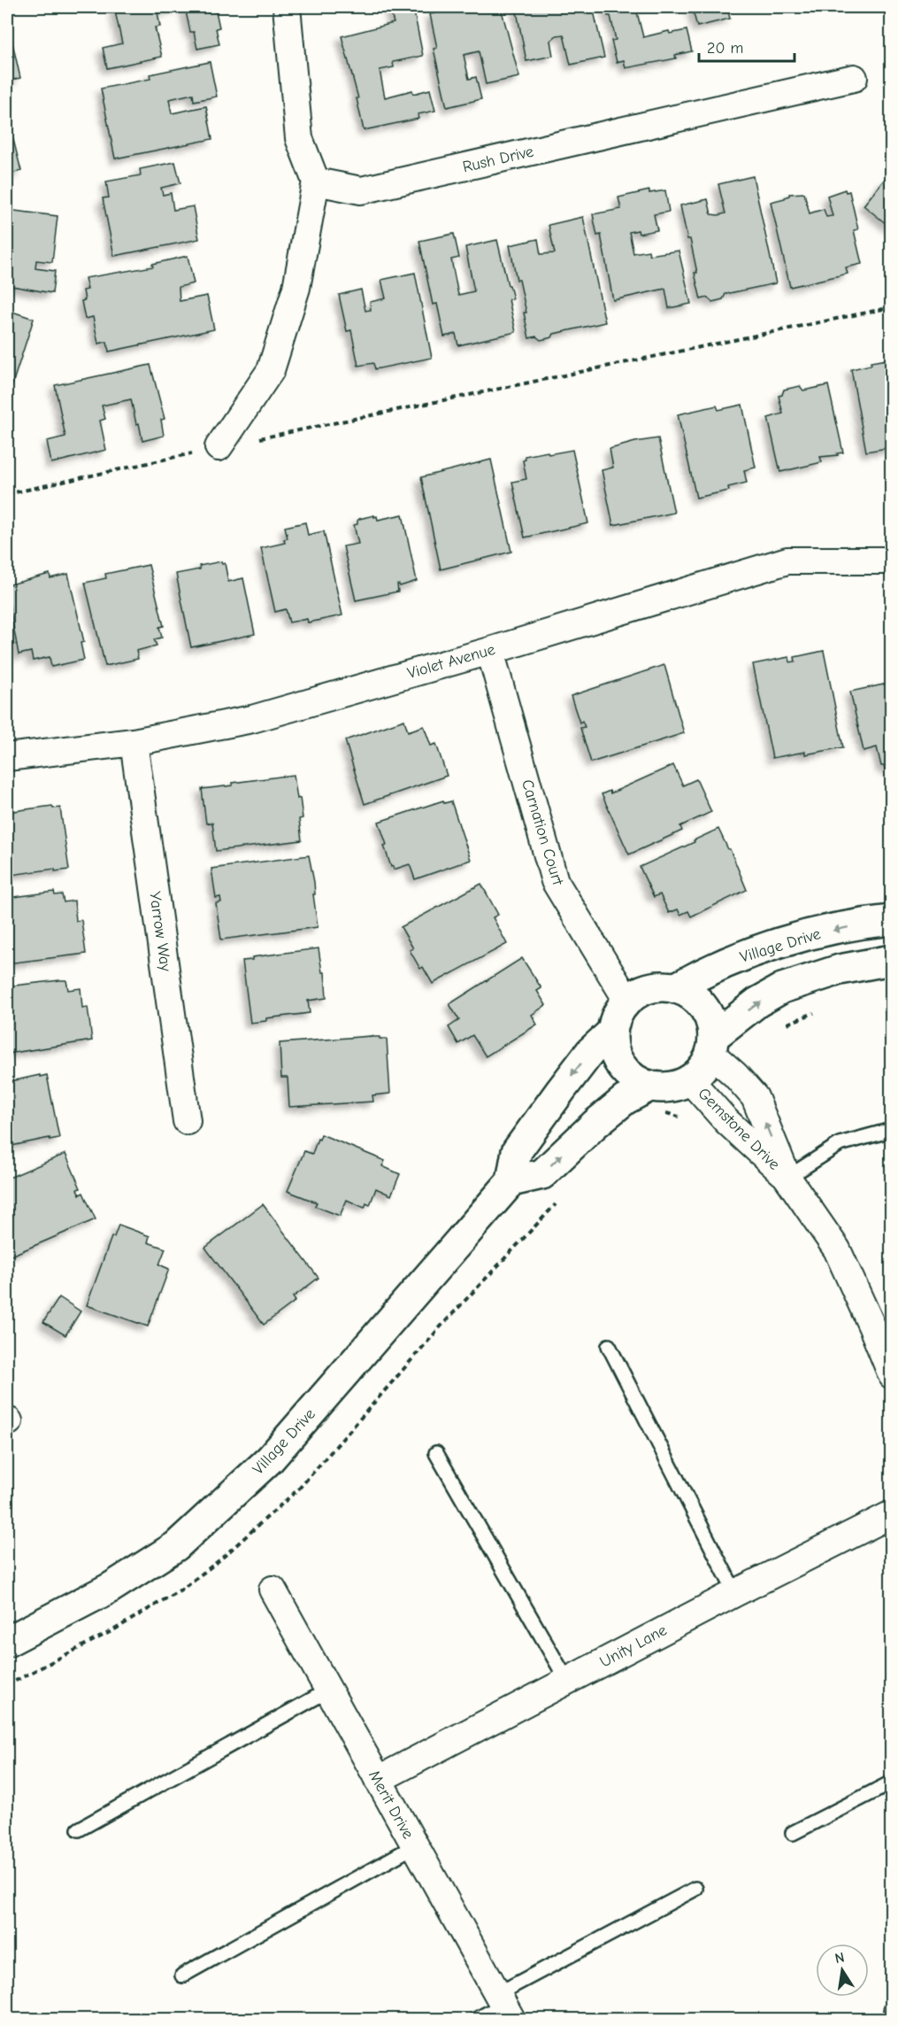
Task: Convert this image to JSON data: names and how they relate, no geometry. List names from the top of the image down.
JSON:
{
  "streets": {
    "street": [
      "Rush Drive",
      "Violet Avenue",
      "Carnation Court",
      "Yarrow Way",
      "Village Drive",
      "Gemstone Drive",
      "Unity Lane",
      "Merit Drive"
    ]
  },
  "crossings": [
    ["Violet Avenue", "Carnation Court"],
    ["Violet Avenue", "Yarrow Way"],
    ["Carnation Court", "Village Drive"],
    ["Carnation Court", "Gemstone Drive"],
    ["Village Drive", "Gemstone Drive"],
    ["Unity Lane", "Merit Drive"]
  ],
  "scale_bar": "20 m",
  "north": "top"
}
